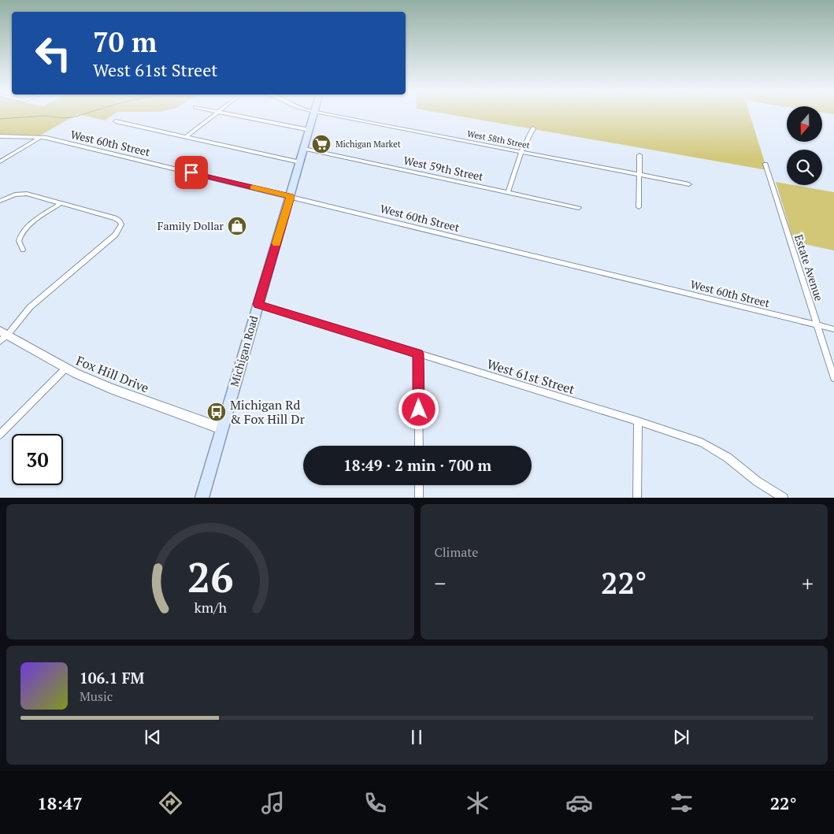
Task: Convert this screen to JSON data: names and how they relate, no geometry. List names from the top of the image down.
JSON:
{
  "streets": {
    "main road": ["Michigan Road"],
    "street": [
      "West 58th Street",
      "West 60th Street",
      "West 59th Street",
      "Estate Avenue",
      "Fox Hill Drive",
      "West 61st Street"
    ]
  },
  "crossings": [
    ["West 60th Street", "Estate Avenue"],
    ["West 60th Street", "Michigan Road"],
    ["West 59th Street", "Michigan Road"],
    ["Michigan Road", "Fox Hill Drive"],
    ["Michigan Road", "West 61st Street"]
  ],
  "places": {
    "supermarket": ["Michigan Market"],
    "shop": ["Family Dollar"],
    "bus stop": ["Michigan Rd & Fox Hill Dr"]
  },
  "north": "bottom",
  "page": {
    "turn": ["70 m", "West 61st Street"],
    "limit": "30",
    "trip": "18:49 · 2 min · 700 m",
    "tile": "Climate",
    "heat": ["−", "22°", "+"],
    "song": ["106.1 FM", "Music"],
    "tabs": ["18:47", "22°"],
    "gauge": ["26", "km/h"]
  }
}
